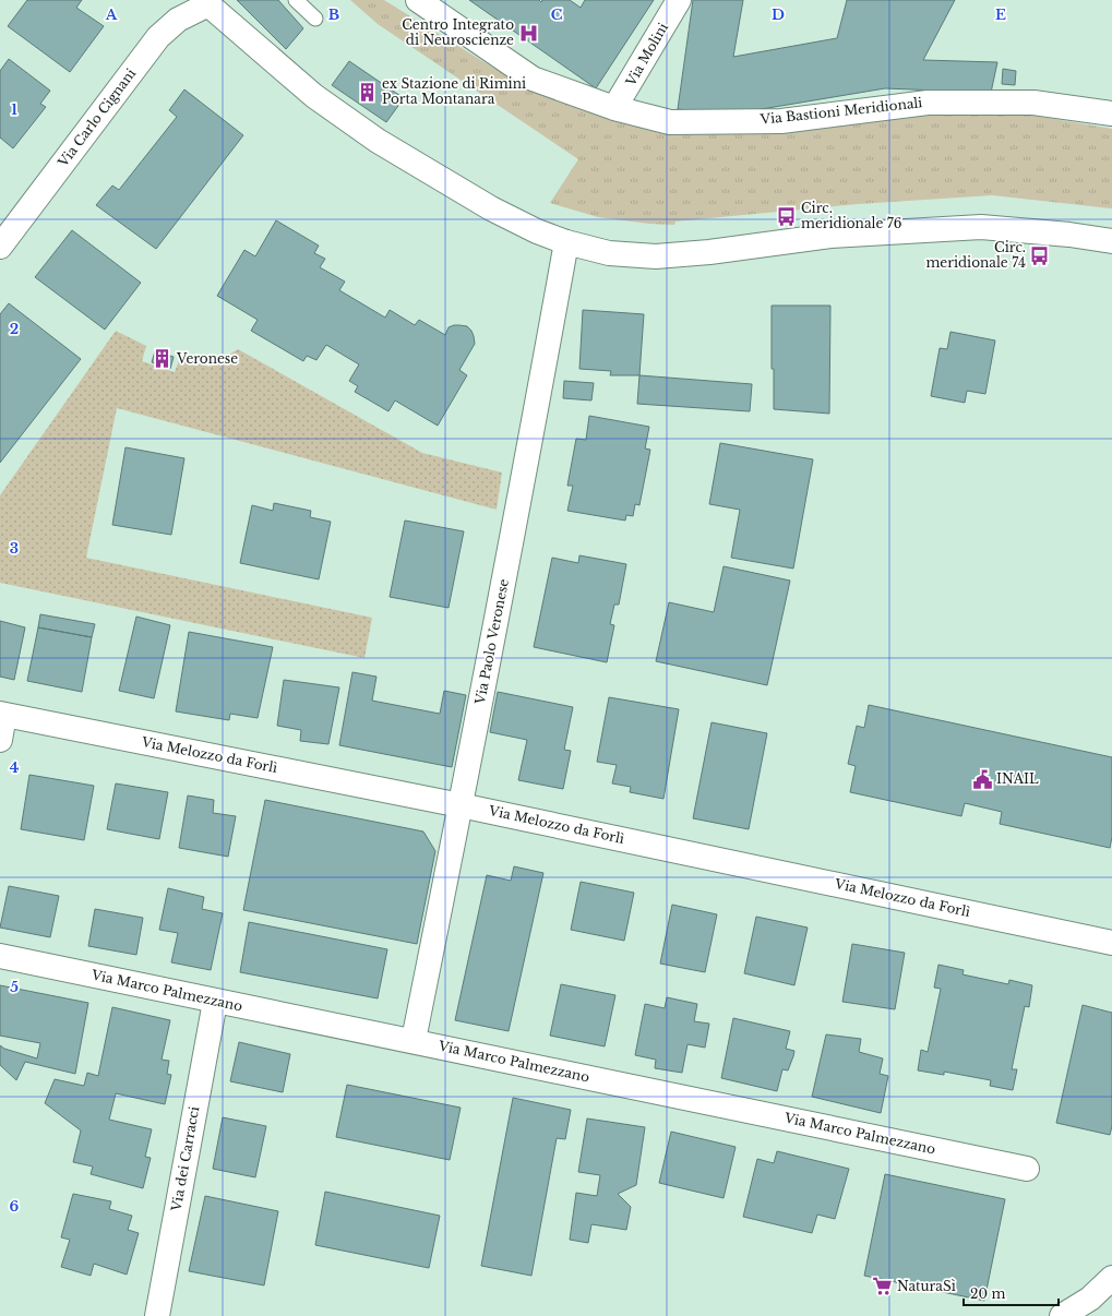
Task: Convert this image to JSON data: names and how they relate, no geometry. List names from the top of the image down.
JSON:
{
  "streets": {
    "street": [
      "Via Molini",
      "Via Bastioni Meridionali",
      "Via Carlo Cignani",
      "Via Paolo Veronese",
      "Via Melozzo da Forlì",
      "Via Marco Palmezzano",
      "Via dei Carracci"
    ]
  },
  "crossings": [
    ["Via Molini", "Via Bastioni Meridionali"],
    ["Via Paolo Veronese", "Via Melozzo da Forlì"],
    ["Via Paolo Veronese", "Via Marco Palmezzano"],
    ["Via Marco Palmezzano", "Via dei Carracci"]
  ],
  "places": {
    "hospital": ["Centro Integrato di Neuroscienze"],
    "building": ["ex Stazione di Rimini Porta Montanara", "Veronese"],
    "bus stop": ["Circ. meridionale 76", "Circ. meridionale 74"],
    "public building": ["INAIL"],
    "supermarket": ["NaturaSì"]
  },
  "scale_bar": "20 m",
  "grid": {
    "columns": [
      "A",
      "B",
      "C",
      "D",
      "E"
    ],
    "rows": [
      "1",
      "2",
      "3",
      "4",
      "5",
      "6"
    ]
  }
}
